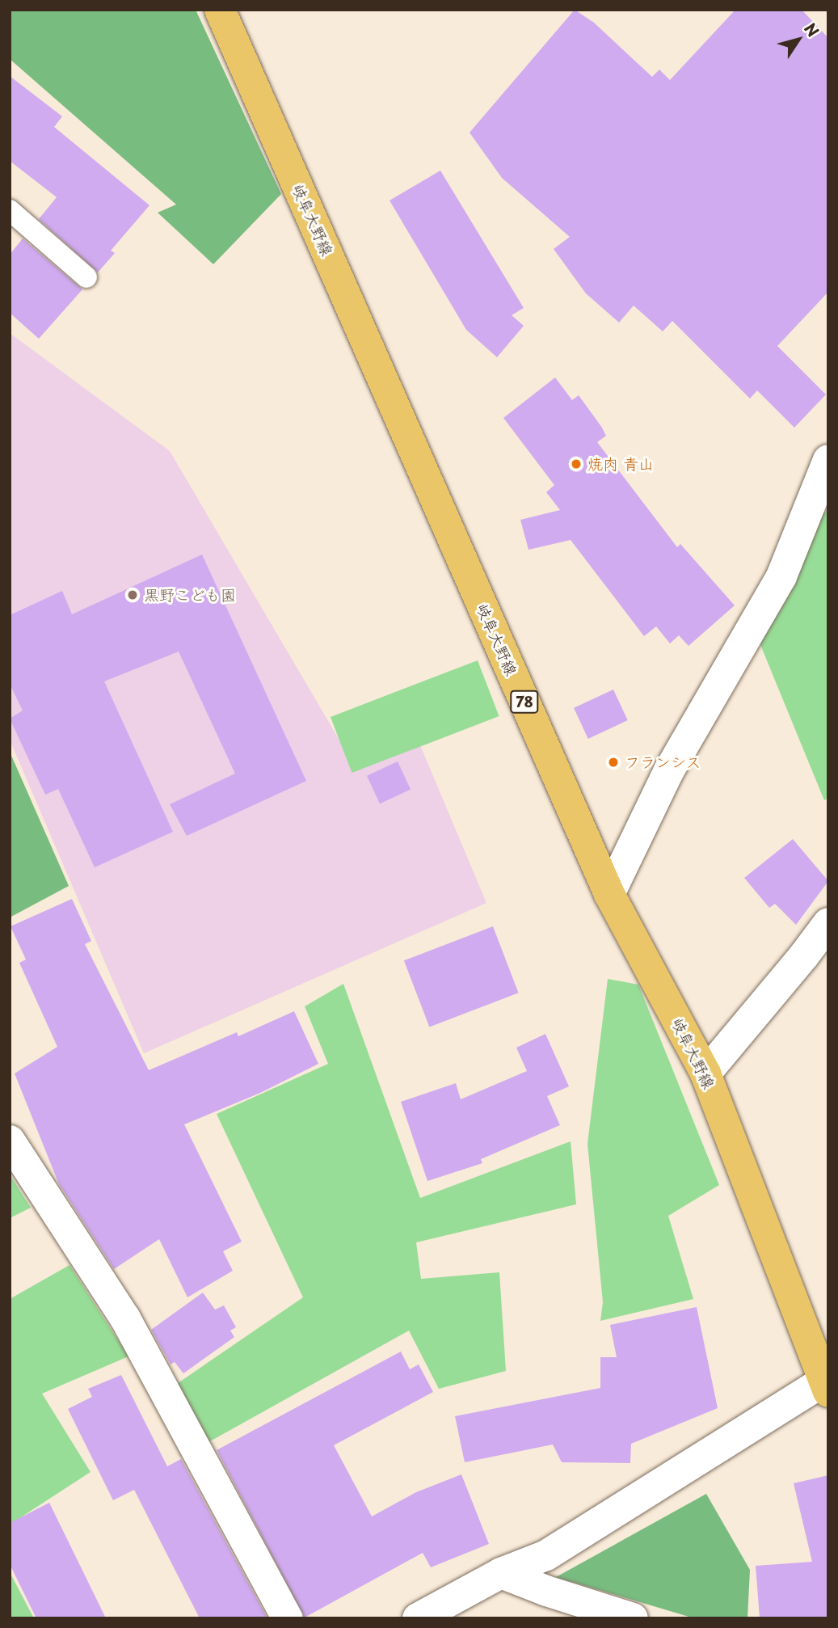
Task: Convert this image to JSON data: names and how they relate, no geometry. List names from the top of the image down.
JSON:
{
  "streets": {
    "main road": ["岐阜大野線", "78"]
  },
  "places": ["焼肉 青山", "黒野こども園", "フランシス"],
  "north": "top right"
}
